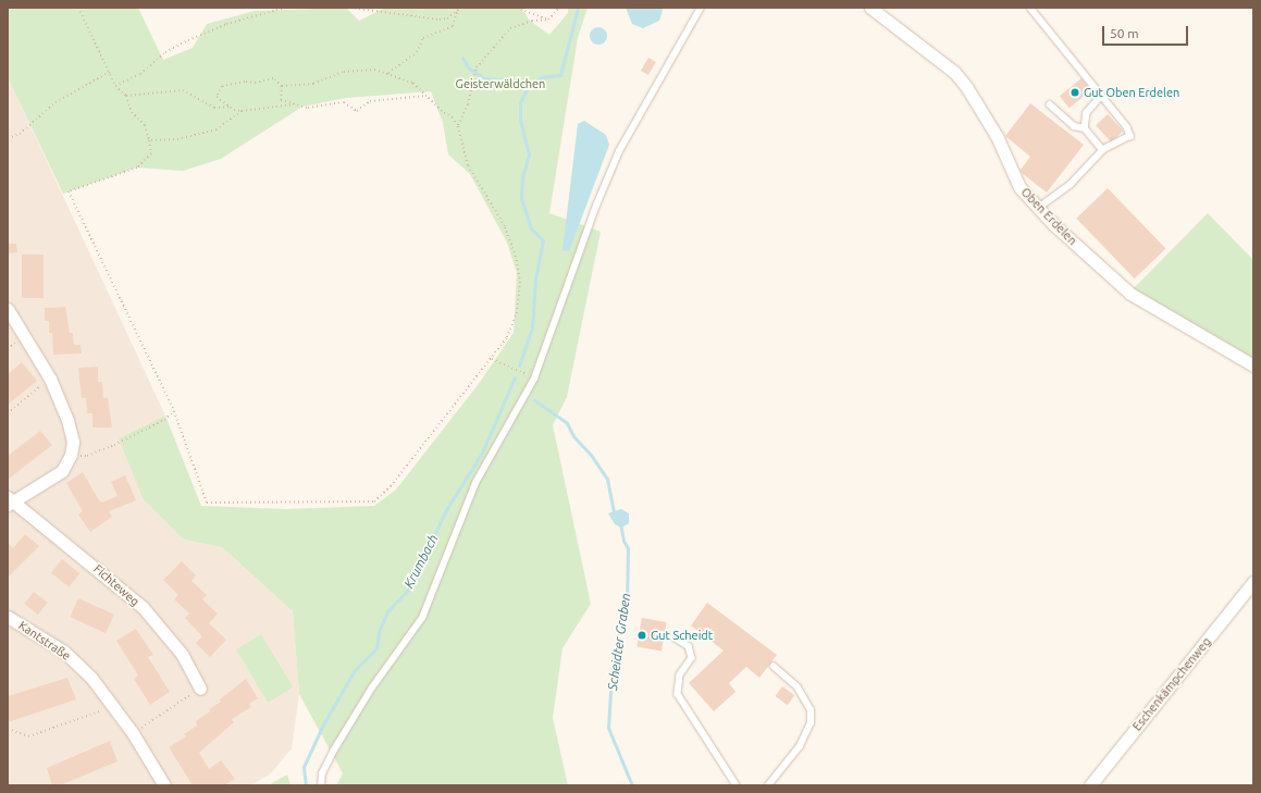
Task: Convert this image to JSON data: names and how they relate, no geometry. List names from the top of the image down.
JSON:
{
  "streets": {
    "street": [
      "Oben Erdelen",
      "Fichteweg",
      "Kantstraße",
      "Eschenkämpchenweg"
    ]
  },
  "water": ["Krumbach", "Scheidter Graben"],
  "parks": ["Geisterwäldchen"],
  "places": ["Gut Oben Erdelen", "Gut Scheidt"],
  "scale_bar": "50 m"
}
